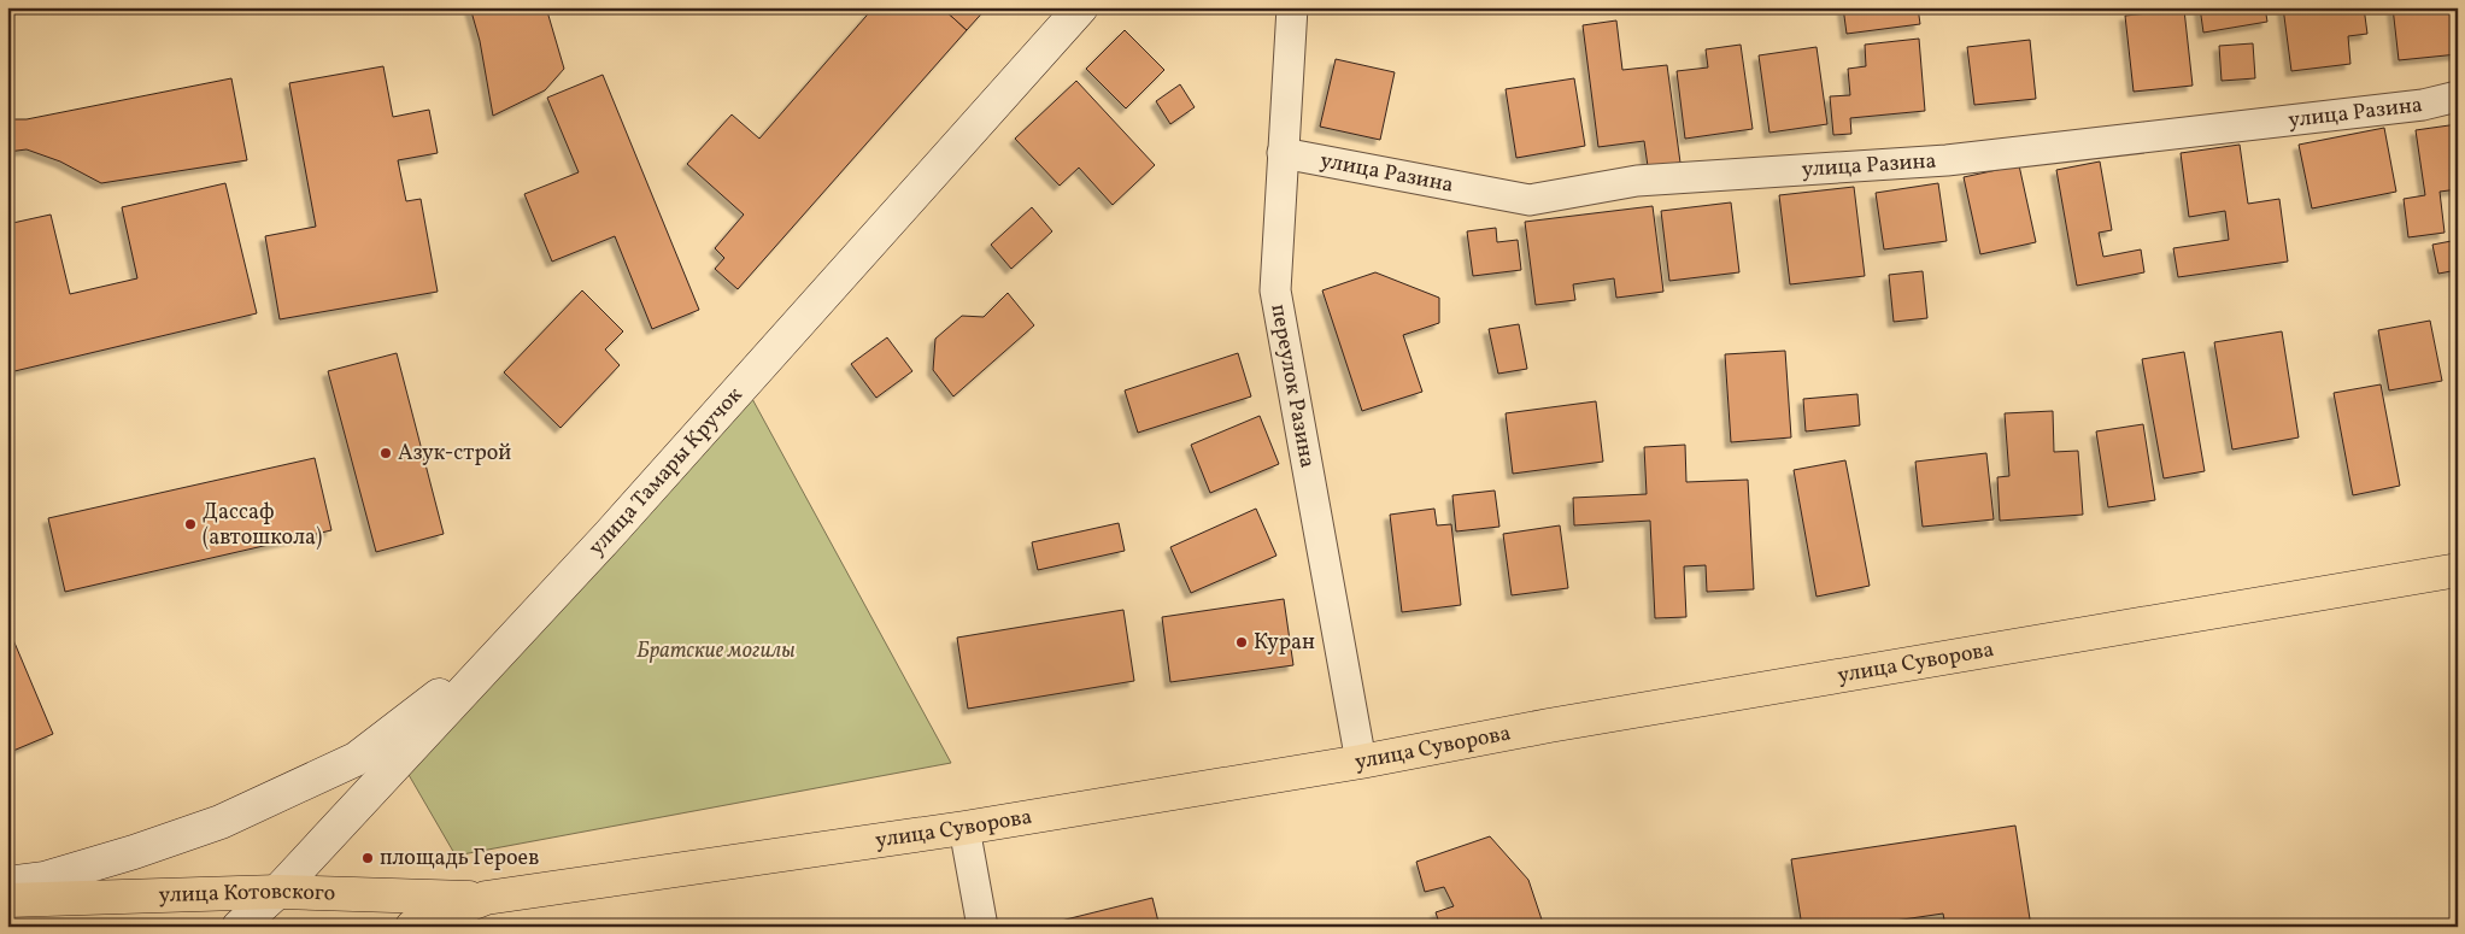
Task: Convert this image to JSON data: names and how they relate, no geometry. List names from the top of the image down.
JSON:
{
  "streets": {
    "main road": ["улица Суворова", "улица Котовского"],
    "street": ["улица Разина", "переулок Разина", "улица Тамары Кручок"]
  },
  "crossings": [
    ["улица Разина", "переулок Разина"],
    ["переулок Разина", "улица Суворова"],
    ["улица Тамары Кручок", "улица Котовского"],
    ["улица Суворова", "улица Котовского"]
  ],
  "parks": ["Братские могилы"],
  "places": [
    "Азук-строй",
    "Дассаф (автошкола)",
    "Куран",
    "площадь Героев"
  ]
}
